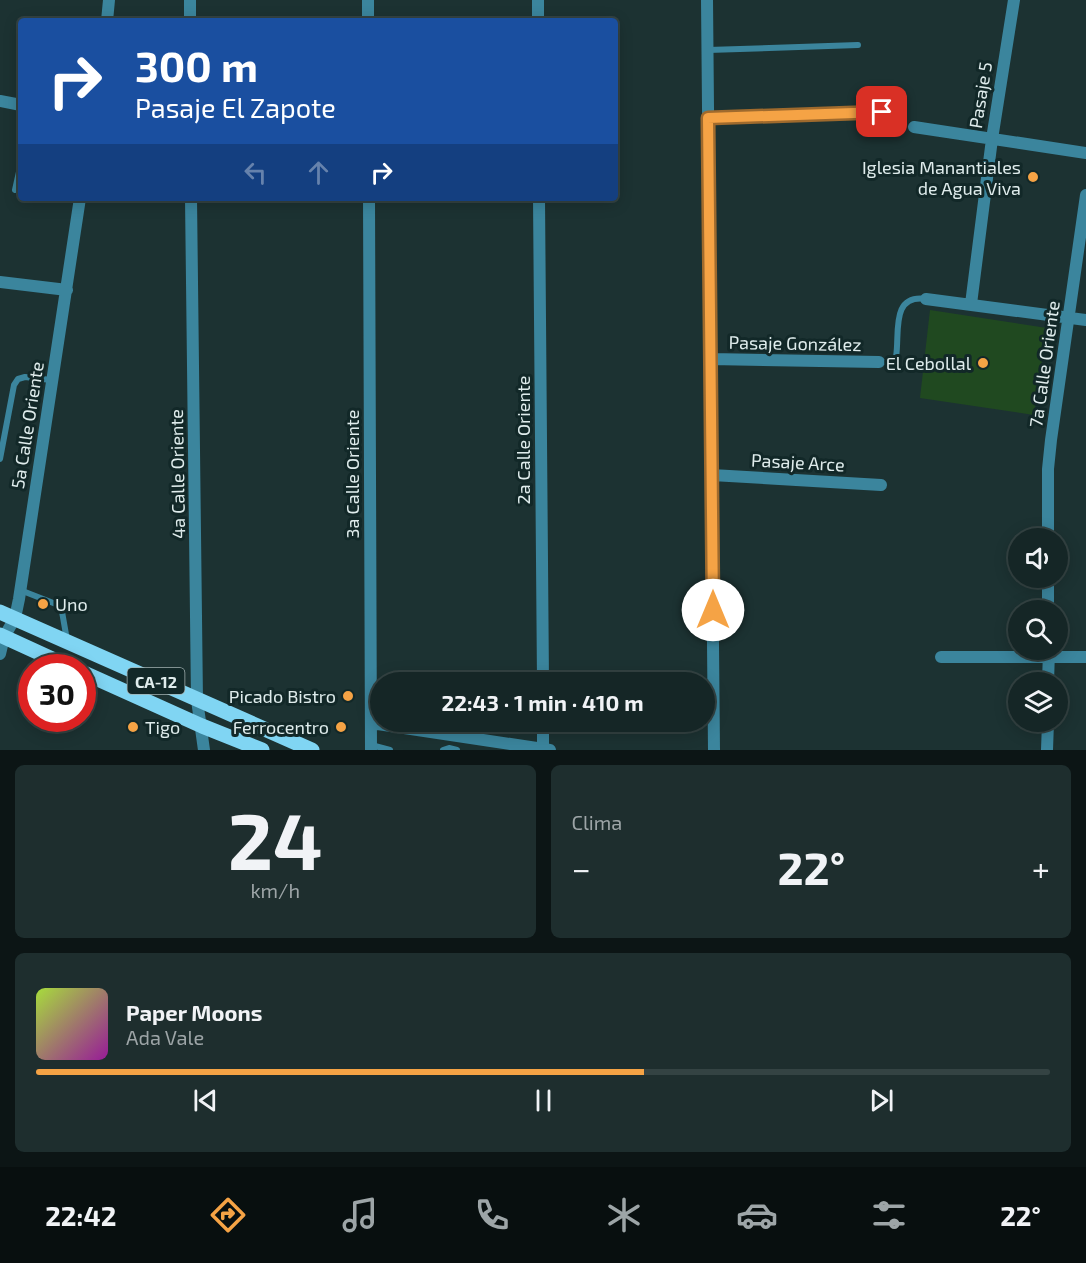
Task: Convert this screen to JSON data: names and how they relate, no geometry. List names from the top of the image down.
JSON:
{
  "streets": {
    "main road": ["CA-12"],
    "street": [
      "Pasaje 5",
      "Pasaje González",
      "7a Calle Oriente",
      "5a Calle Oriente",
      "2a Calle Oriente",
      "Pasaje Arce",
      "4a Calle Oriente",
      "3a Calle Oriente"
    ]
  },
  "crossings": [
    ["5a Calle Oriente", "CA-12"],
    ["4a Calle Oriente", "CA-12"]
  ],
  "places": [
    "Iglesia Manantiales de Agua Viva",
    "El Cebollal",
    "Uno",
    "Picado Bistro",
    "Tigo",
    "Ferrocentro"
  ],
  "page": {
    "turn": ["300 m", "Pasaje El Zapote"],
    "limit": "30",
    "trip": "22:43 · 1 min · 410 m",
    "tile": [
      ["24", "km/h"],
      "Clima"
    ],
    "heat": ["−", "22°", "+"],
    "song": ["Paper Moons", "Ada Vale"],
    "tabs": ["22:42", "22°"]
  }
}
